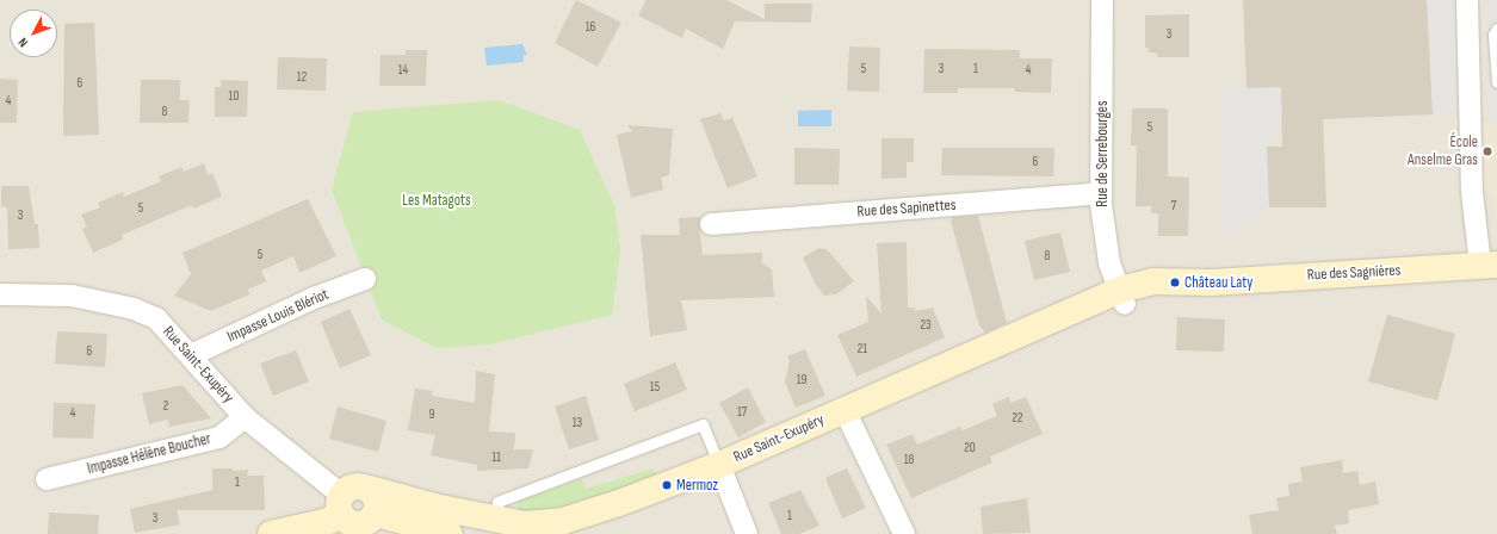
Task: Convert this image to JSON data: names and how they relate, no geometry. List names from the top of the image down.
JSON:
{
  "streets": {
    "main road": ["Rue des Sagnières", "Rue Saint-Exupéry"],
    "street": [
      "Rue de Serrebourges",
      "Rue des Sapinettes",
      "Impasse Louis Blériot",
      "Impasse Hélène Boucher"
    ]
  },
  "crossings": [
    ["Rue de Serrebourges", "Rue des Sapinettes"],
    ["Rue de Serrebourges", "Rue des Sagnières"],
    ["Rue de Serrebourges", "Rue Saint-Exupéry"],
    ["Rue des Sagnières", "Rue Saint-Exupéry"],
    ["Impasse Louis Blériot", "Rue Saint-Exupéry"],
    ["Rue Saint-Exupéry", "Impasse Hélène Boucher"]
  ],
  "parks": ["Les Matagots"],
  "places": ["École Anselme Gras", "Château Laty", "Mermoz"],
  "house_numbers": [
    "16",
    "3",
    "5",
    "3",
    "1",
    "14",
    "4",
    "12",
    "6",
    "10",
    "4",
    "8",
    "5",
    "6",
    "7",
    "5",
    "3",
    "5",
    "8",
    "23",
    "21",
    "6",
    "19",
    "15",
    "2",
    "17",
    "4",
    "9",
    "22",
    "13",
    "20",
    "11",
    "18",
    "1",
    "1",
    "3"
  ],
  "north": "bottom left"
}
